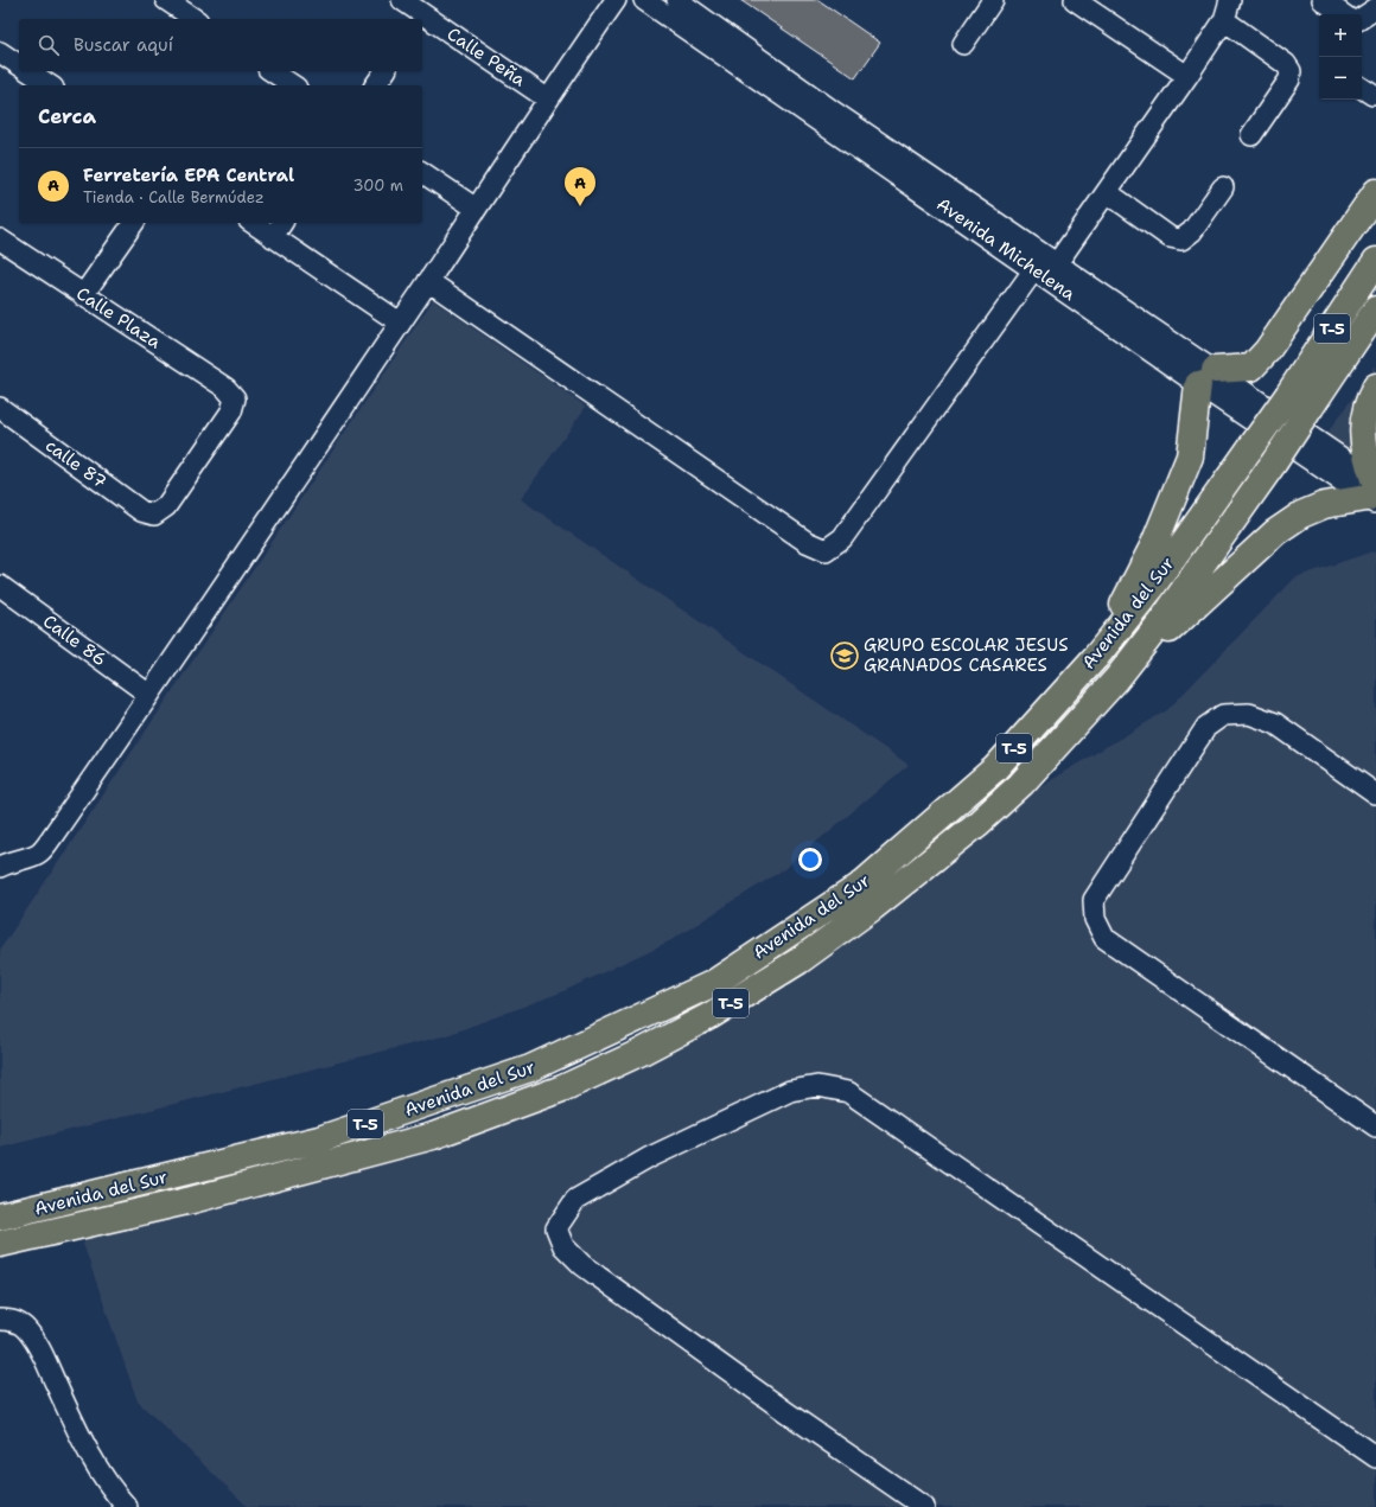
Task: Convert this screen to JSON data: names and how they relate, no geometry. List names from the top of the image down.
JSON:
{
  "streets": {
    "highway": ["T-5", "Avenida del Sur"],
    "street": [
      "Calle Peña",
      "Avenida Michelena",
      "Calle Plaza",
      "calle 87",
      "Calle 86"
    ]
  },
  "crossings": [
    ["Calle Plaza", "calle 87"]
  ],
  "places": {
    "school or university": ["GRUPO ESCOLAR JESUS GRANADOS CASARES"]
  },
  "page": {
    "map_buttons": ["+", "−"],
    "search": "Buscar aquí",
    "heading": "Cerca",
    "list": [
      {
        "mark": "A",
        "name": "Ferretería EPA Central",
        "note": "Tienda · Calle Bermúdez",
        "value": "300 m"
      }
    ],
    "pins": "A"
  }
}
